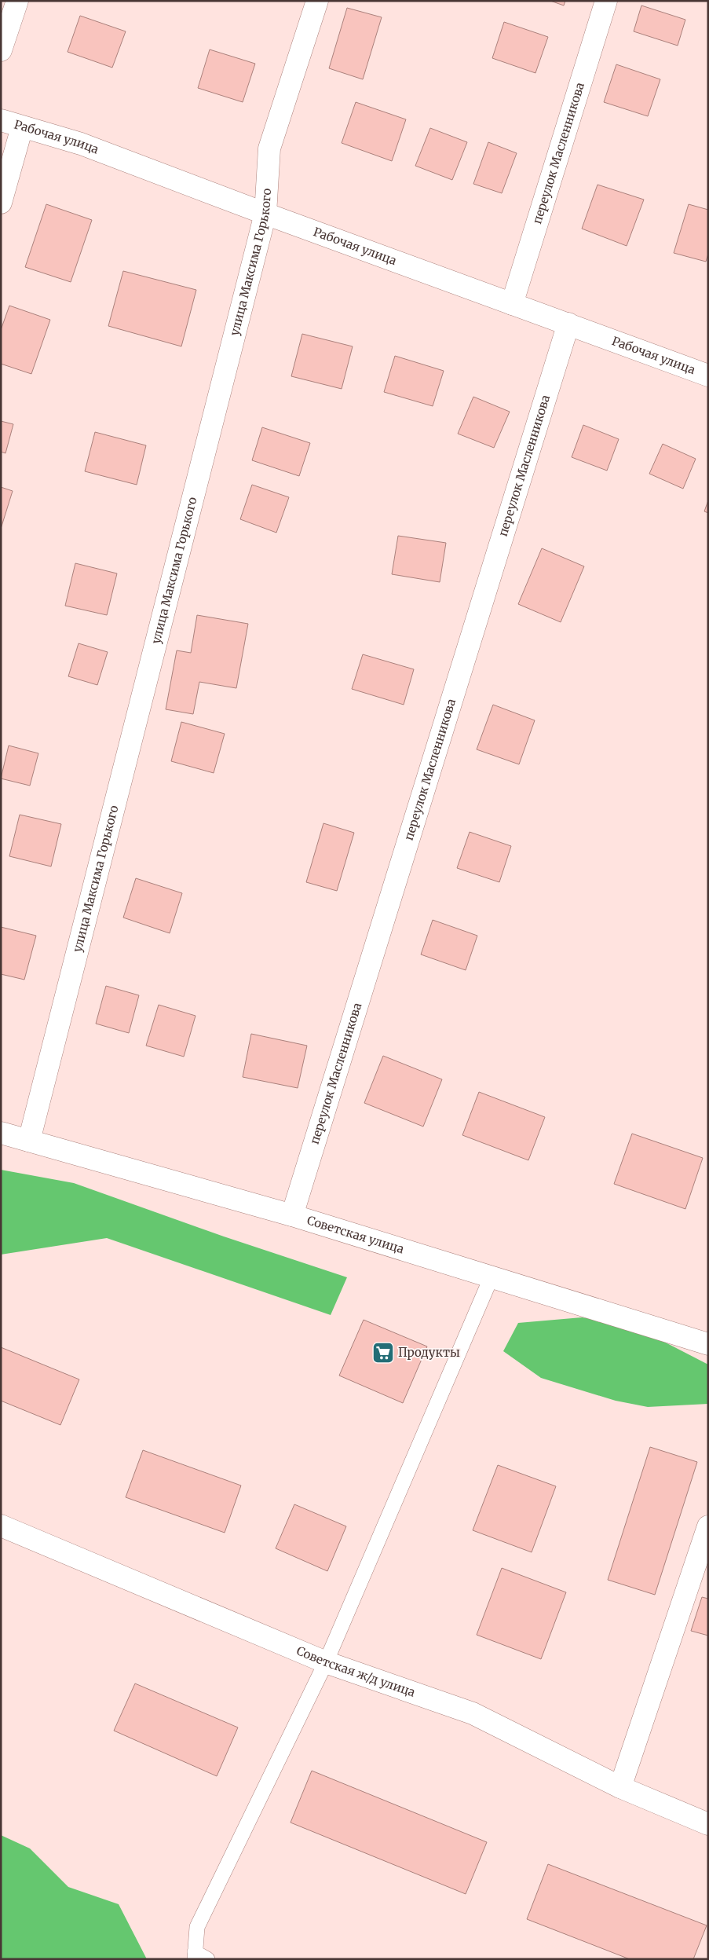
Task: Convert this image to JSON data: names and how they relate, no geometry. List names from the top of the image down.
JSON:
{
  "streets": {
    "street": [
      "Рабочая улица",
      "переулок Масленникова",
      "улица Максима Горького",
      "Советская улица",
      "Советская ж/д улица"
    ]
  },
  "crossings": [
    ["Рабочая улица", "переулок Масленникова"],
    ["Рабочая улица", "улица Максима Горького"],
    ["переулок Масленникова", "Советская улица"],
    ["улица Максима Горького", "Советская улица"]
  ],
  "places": {
    "supermarket": ["Продукты"]
  }
}
